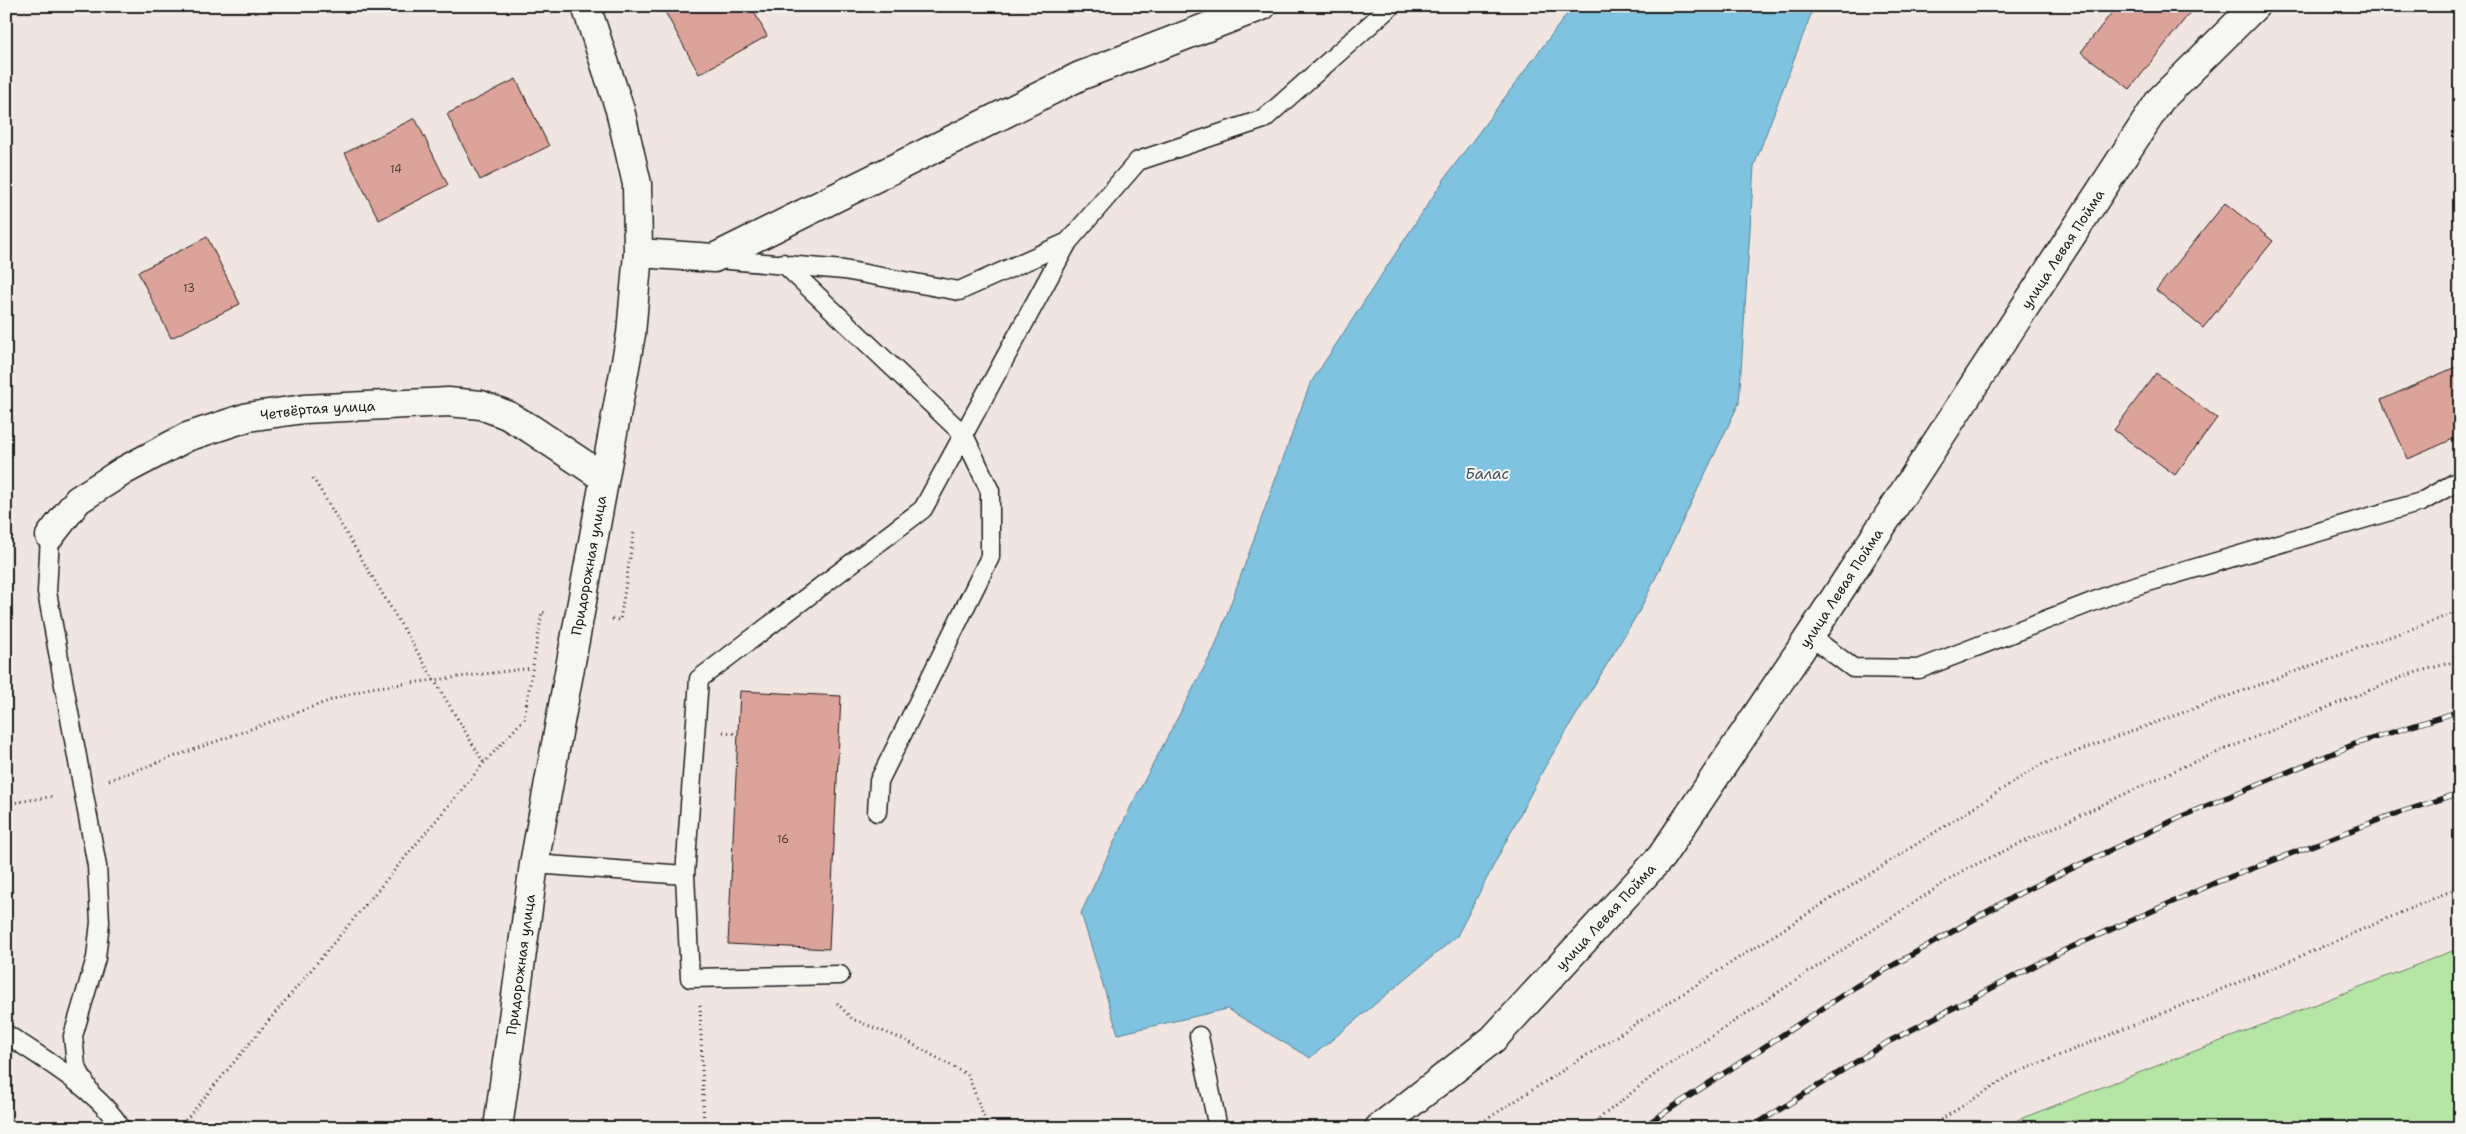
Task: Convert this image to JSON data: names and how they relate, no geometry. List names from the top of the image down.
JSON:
{
  "streets": {
    "street": ["улица Левая Пойма", "Четвёртая улица", "Придорожная улица"]
  },
  "crossings": [
    ["Четвёртая улица", "Придорожная улица"]
  ],
  "water": ["Балас"],
  "house_numbers": ["14", "13", "16"]
}
